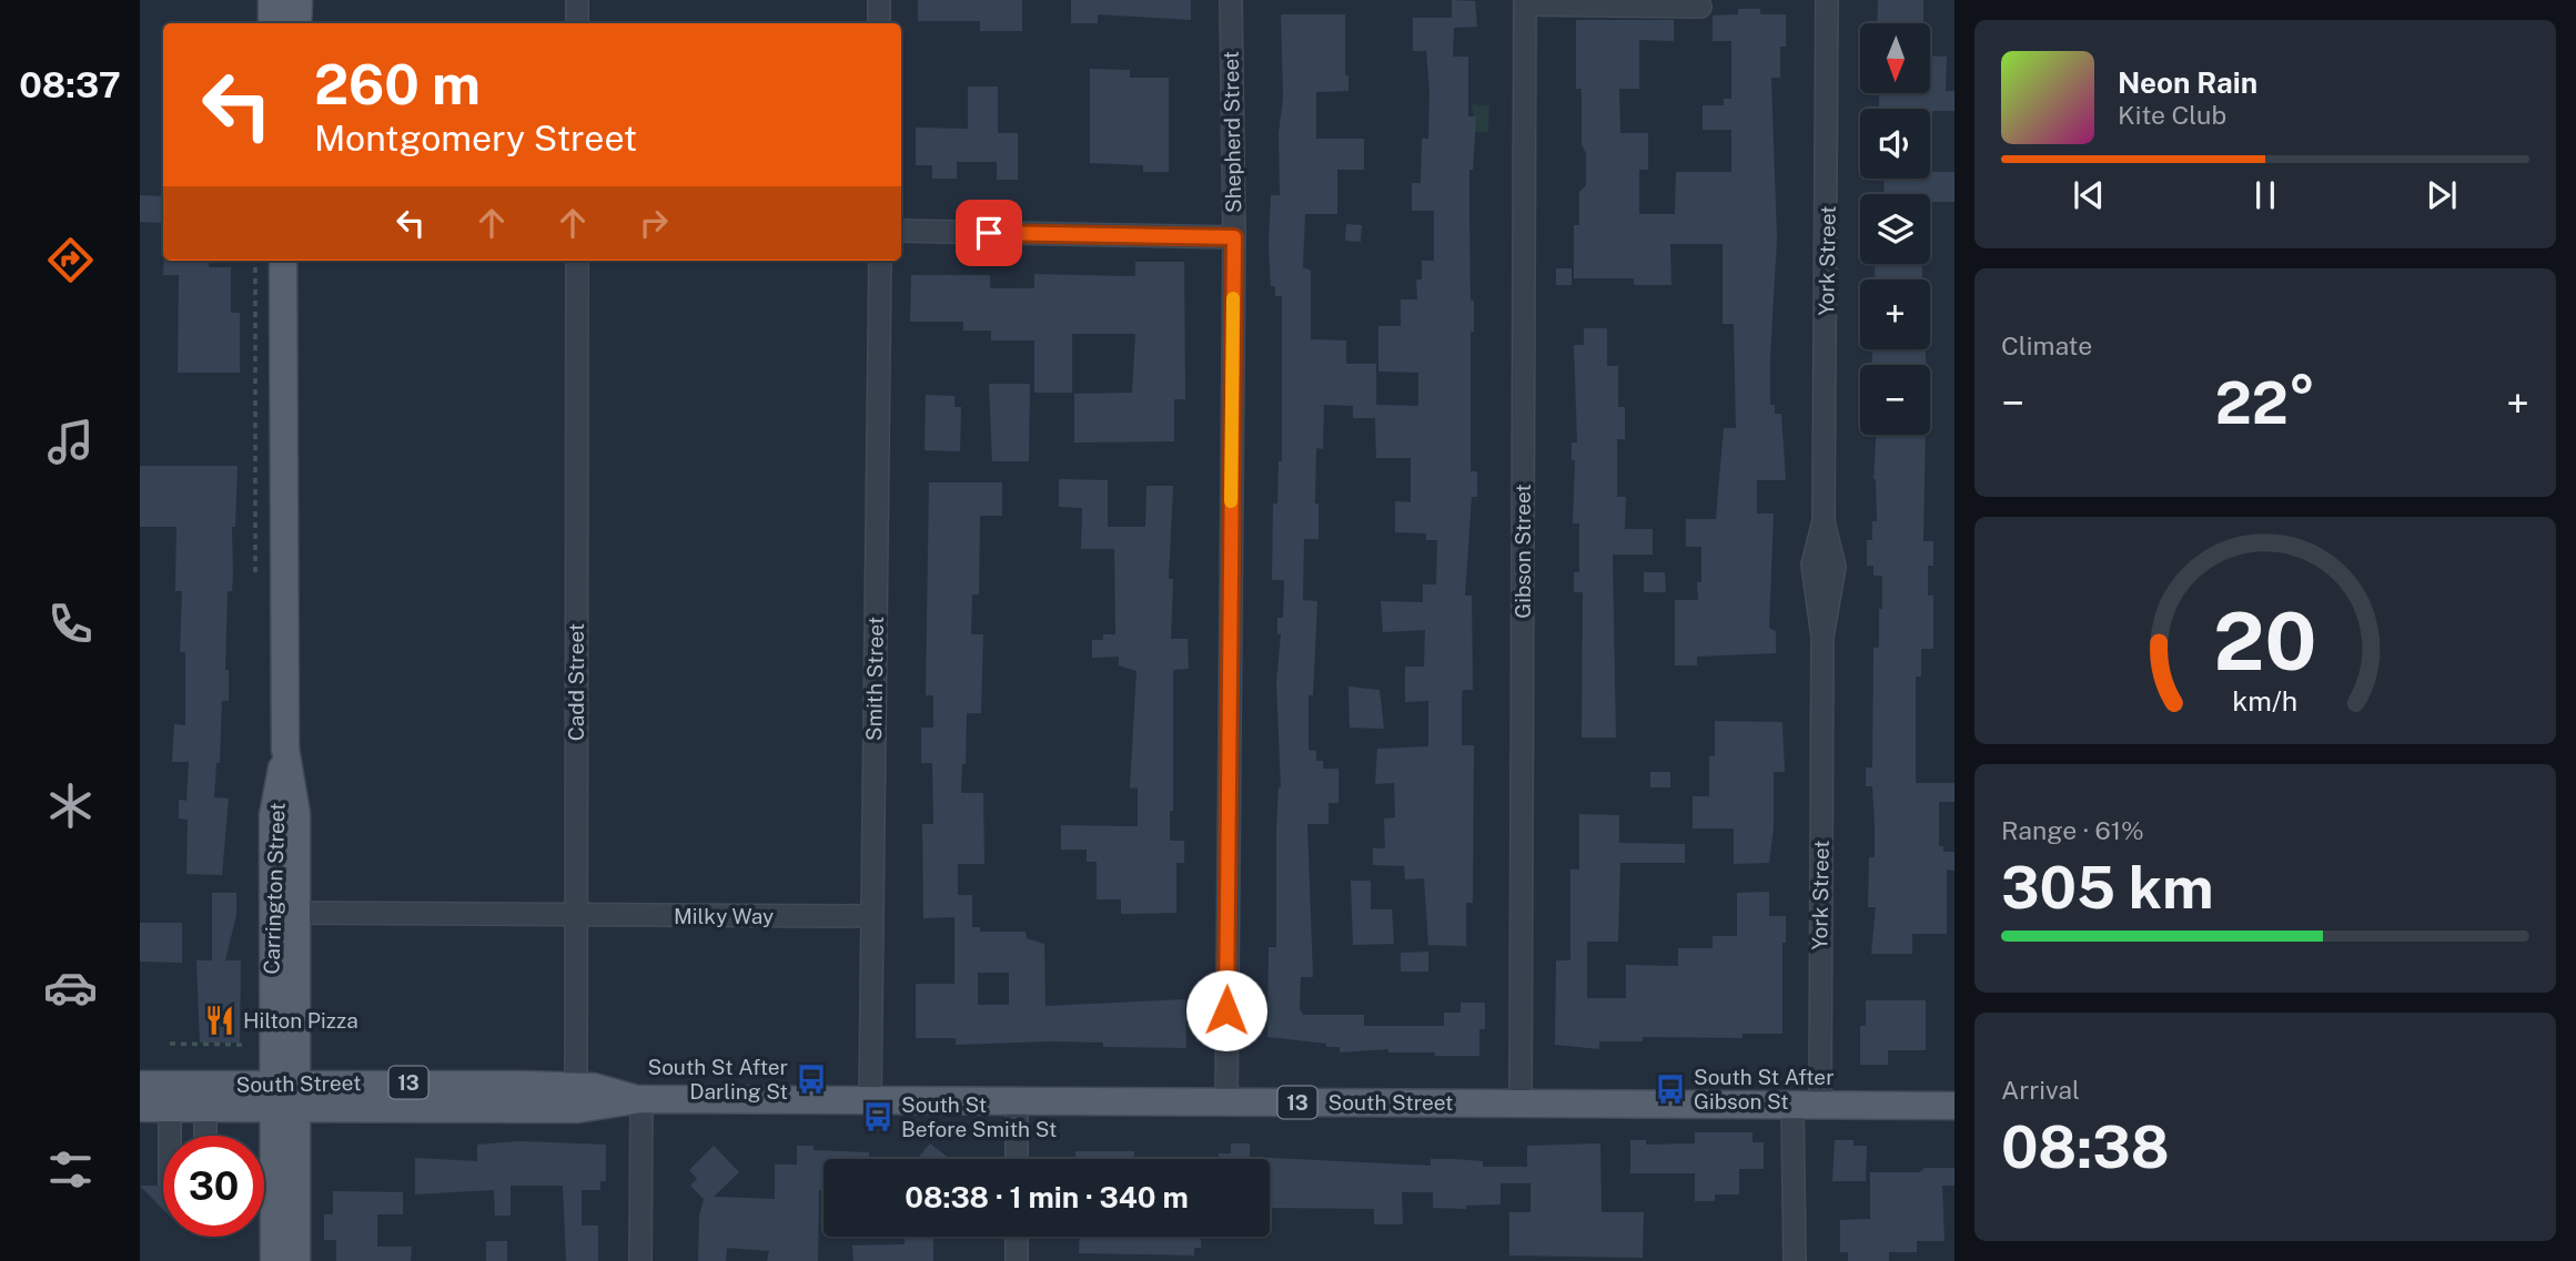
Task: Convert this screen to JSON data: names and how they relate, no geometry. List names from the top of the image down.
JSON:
{
  "streets": {
    "main road": ["Carrington Street", "13", "South Street"],
    "street": [
      "Shepherd Street",
      "York Street",
      "Gibson Street",
      "Smith Street",
      "Cadd Street",
      "Milky Way"
    ]
  },
  "crossings": [
    ["Shepherd Street", "South Street"],
    ["York Street", "South Street"],
    ["Gibson Street", "South Street"],
    ["Smith Street", "Milky Way"],
    ["Smith Street", "South Street"],
    ["Cadd Street", "Milky Way"],
    ["Cadd Street", "South Street"],
    ["Carrington Street", "Milky Way"],
    ["Carrington Street", "South Street"]
  ],
  "places": {
    "restaurant": ["Hilton Pizza"],
    "bus stop": ["South St After Darling St", "South St After Gibson St", "South St Before Smith St"]
  },
  "north": "bottom",
  "page": {
    "tabs": "08:37",
    "map_buttons": ["+", "−"],
    "turn": ["260 m", "Montgomery Street"],
    "song": ["Neon Rain", "Kite Club"],
    "tile": [
      "Climate",
      ["Range · 61%", "305 km"],
      ["Arrival", "08:38"]
    ],
    "heat": ["−", "22°", "+"],
    "limit": "30",
    "trip": "08:38 · 1 min · 340 m",
    "gauge": ["20", "km/h"]
  }
}
